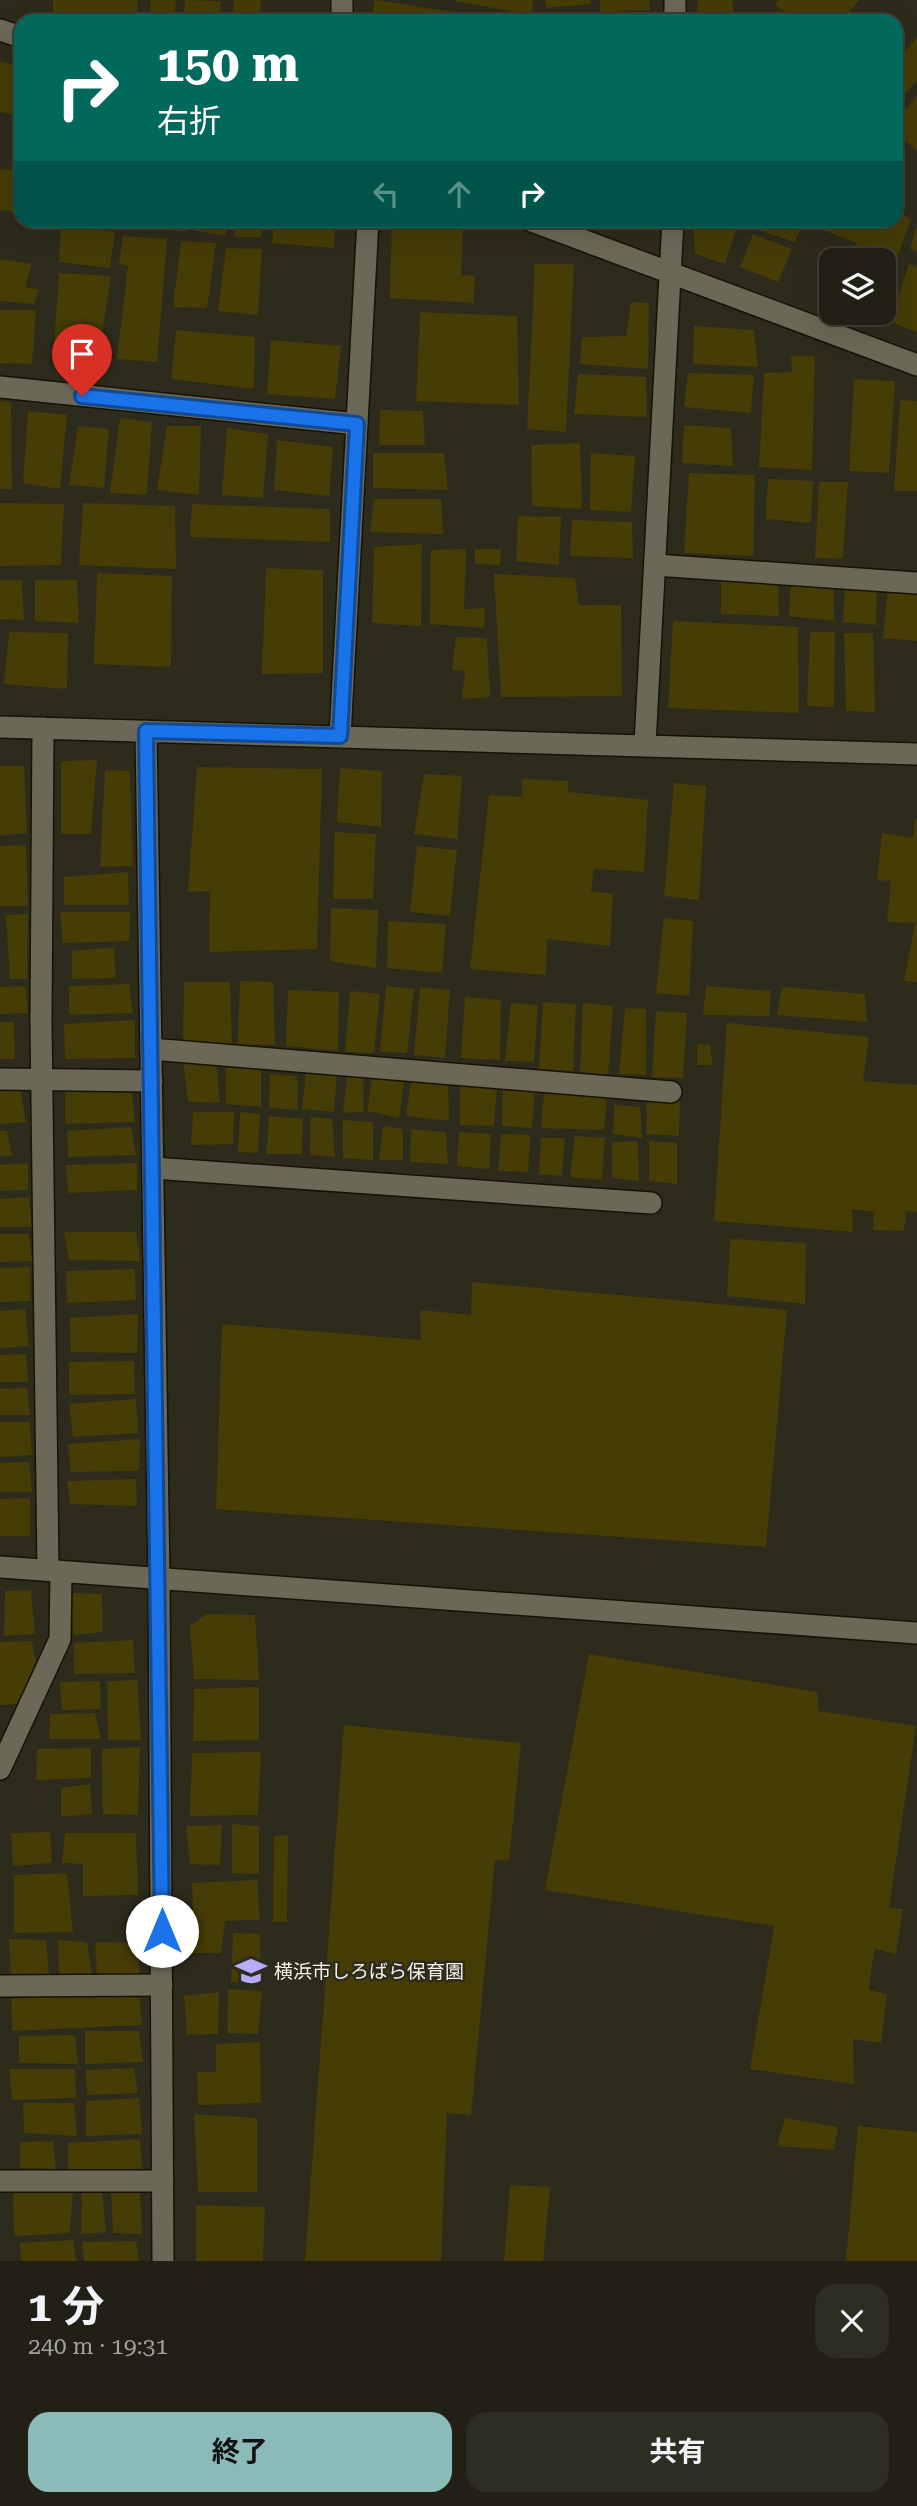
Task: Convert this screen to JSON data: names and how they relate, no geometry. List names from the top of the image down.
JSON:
{
  "places": {
    "school or university": ["横浜市しろばら保育園"]
  },
  "page": {
    "turn": ["150 m", "右折"],
    "heading": ["1 分", "240 m · 19:31"],
    "buttons": ["終了", "共有"]
  }
}
